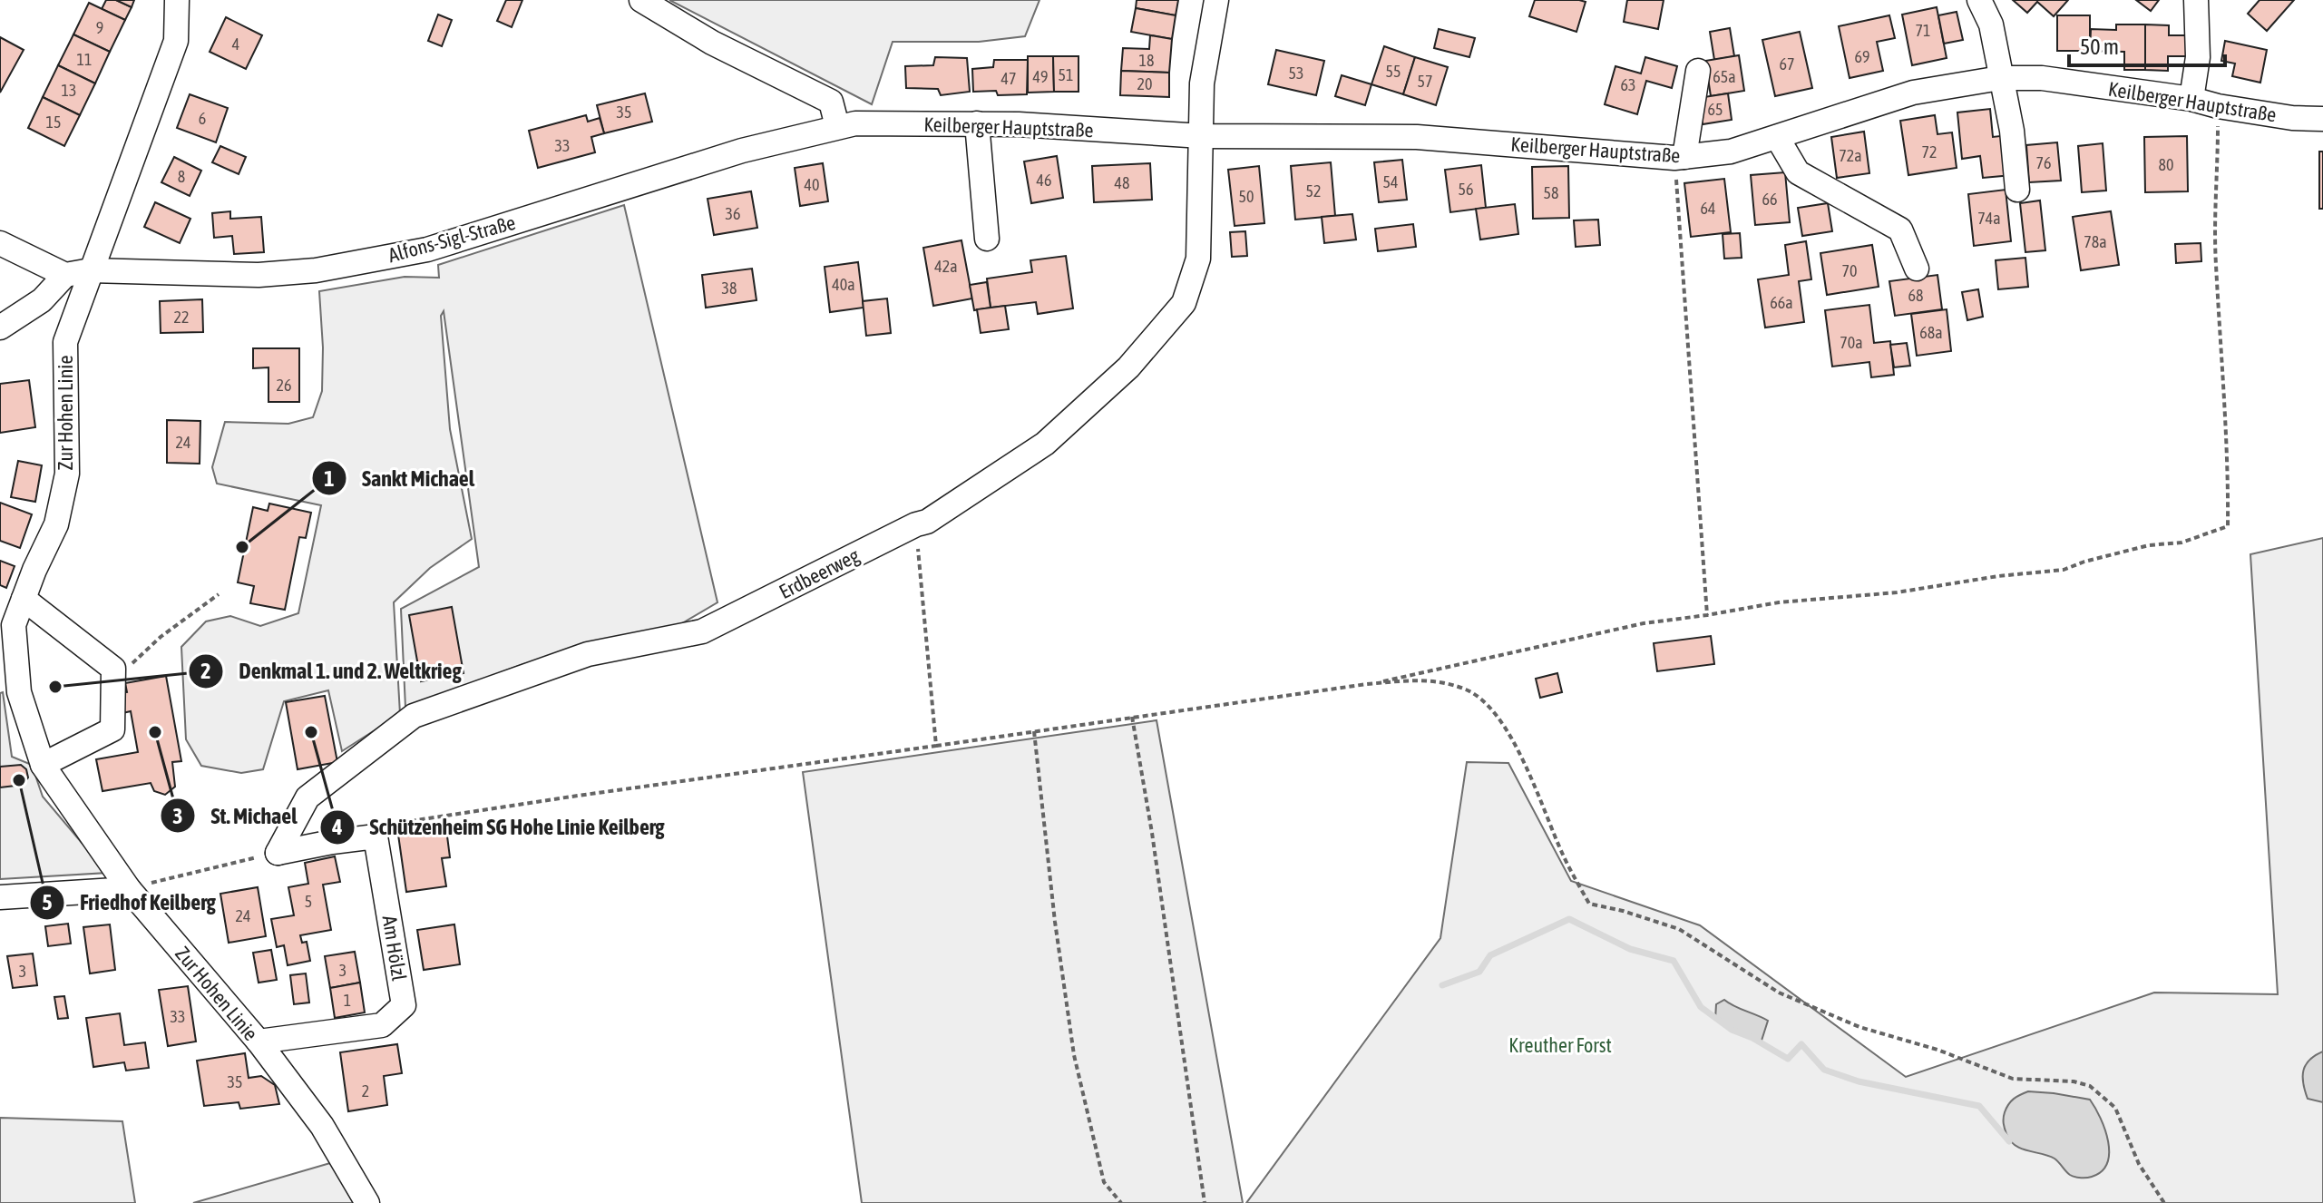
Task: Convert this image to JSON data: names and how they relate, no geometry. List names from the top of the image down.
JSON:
{
  "streets": {
    "street": [
      "Keilberger Hauptstraße",
      "Alfons-Sigl-Straße",
      "Zur Hohen Linie",
      "Erdbeerweg",
      "Am Hölzl"
    ]
  },
  "crossings": [
    ["Keilberger Hauptstraße", "Alfons-Sigl-Straße"],
    ["Keilberger Hauptstraße", "Erdbeerweg"],
    ["Alfons-Sigl-Straße", "Zur Hohen Linie"],
    ["Zur Hohen Linie", "Am Hölzl"]
  ],
  "parks": ["Kreuther Forst"],
  "places": [
    "Sankt Michael",
    "Denkmal 1. und 2. Weltkrieg",
    "St. Michael",
    "Schützenheim SG Hohe Linie Keilberg",
    "Friedhof Keilberg"
  ],
  "house_numbers": [
    "9",
    "71",
    "4",
    "69",
    "11",
    "18",
    "67",
    "55",
    "53",
    "51",
    "49",
    "65a",
    "47",
    "57",
    "20",
    "63",
    "13",
    "65",
    "35",
    "6",
    "15",
    "33",
    "72",
    "72a",
    "76",
    "80",
    "8",
    "46",
    "54",
    "48",
    "40",
    "56",
    "52",
    "58",
    "50",
    "66",
    "64",
    "36",
    "74a",
    "78a",
    "42a",
    "70",
    "40a",
    "38",
    "68",
    "66a",
    "22",
    "68a",
    "70a",
    "26",
    "24",
    "5",
    "24",
    "3",
    "3",
    "1",
    "33",
    "35",
    "2"
  ],
  "scale_bar": "50 m"
}
